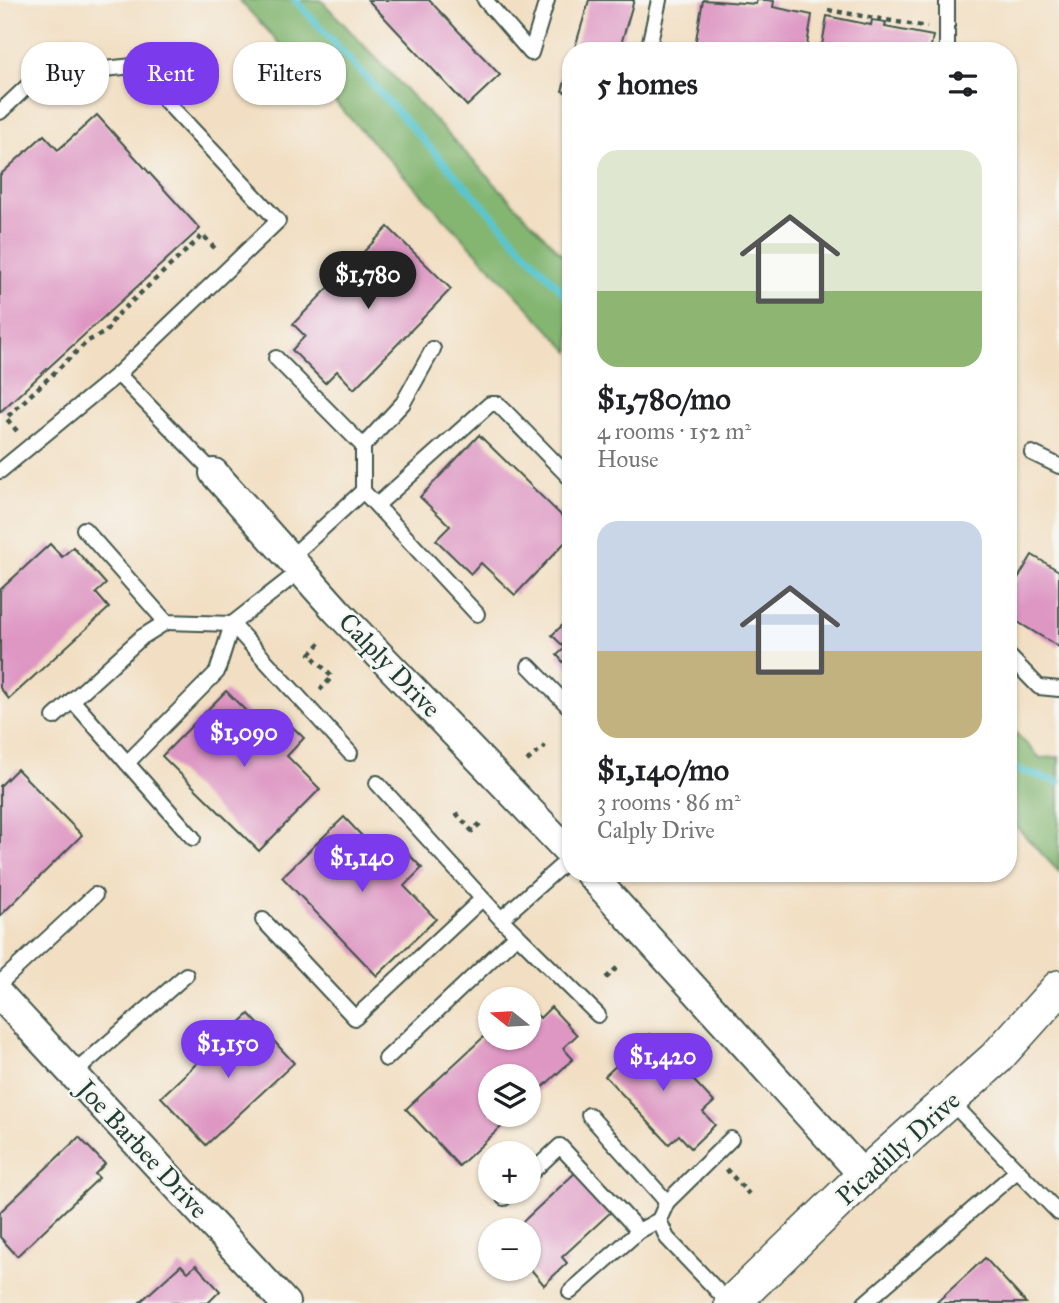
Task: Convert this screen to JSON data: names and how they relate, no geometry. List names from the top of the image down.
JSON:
{
  "streets": {
    "street": ["Calply Drive", "Picadilly Drive", "Joe Barbee Drive"]
  },
  "north": "left",
  "page": {
    "chip": ["Buy", "Rent", "Filters"],
    "heading": "5 homes",
    "list": [
      {
        "name": "$1,780/mo",
        "note": "4 rooms · 152 m² · House"
      },
      {
        "name": "$1,140/mo",
        "note": "3 rooms · 86 m² · Calply Drive"
      }
    ],
    "price": [
      "$1,780",
      "$1,090",
      "$1,140",
      "$1,150",
      "$1,420"
    ],
    "map_buttons": ["+", "−"]
  }
}
